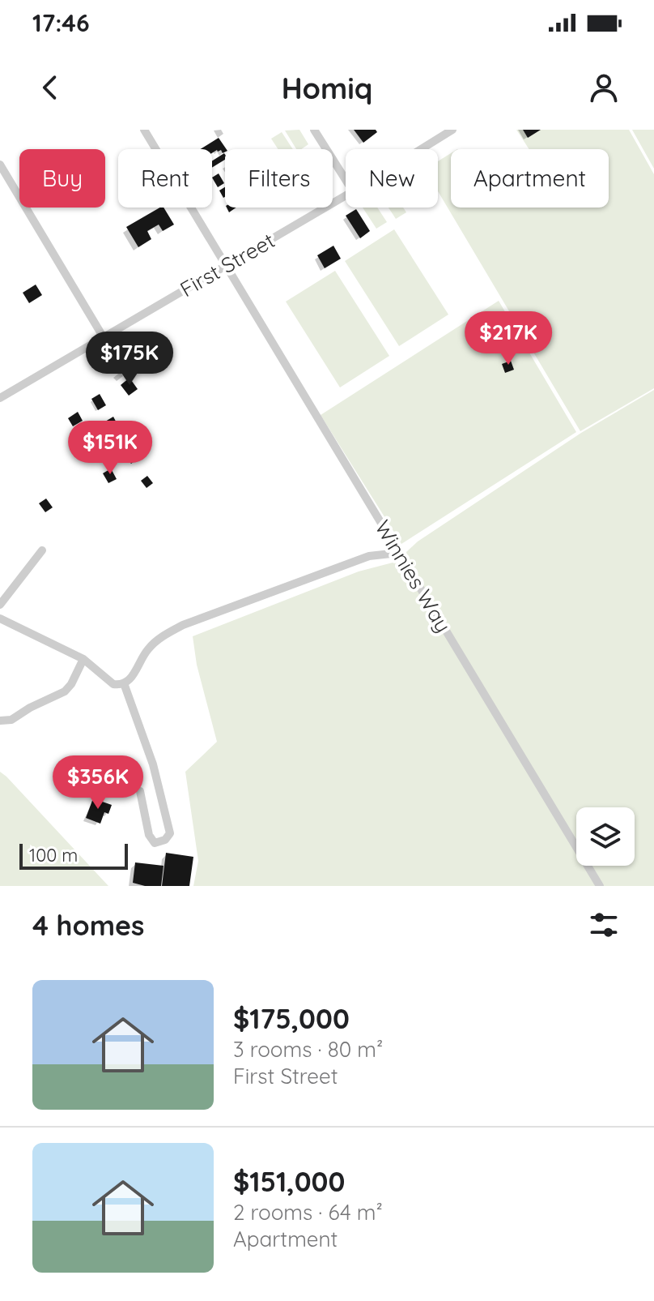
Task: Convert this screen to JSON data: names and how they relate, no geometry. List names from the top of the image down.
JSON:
{
  "streets": {
    "street": ["First Street", "Winnies Way"]
  },
  "crossings": [
    ["First Street", "Winnies Way"]
  ],
  "scale_bar": "100 m",
  "page": {
    "status": "17:46",
    "header": "Homiq",
    "chip": [
      "Buy",
      "Rent",
      "Filters",
      "New",
      "Apartment"
    ],
    "price": [
      "$217K",
      "$175K",
      "$151K",
      "$356K"
    ],
    "scale": "100 m",
    "heading": "4 homes",
    "list": [
      {
        "name": "$175,000",
        "note": "3 rooms · 80 m² · First Street"
      },
      {
        "name": "$151,000",
        "note": "2 rooms · 64 m² · Apartment"
      }
    ]
  }
}
